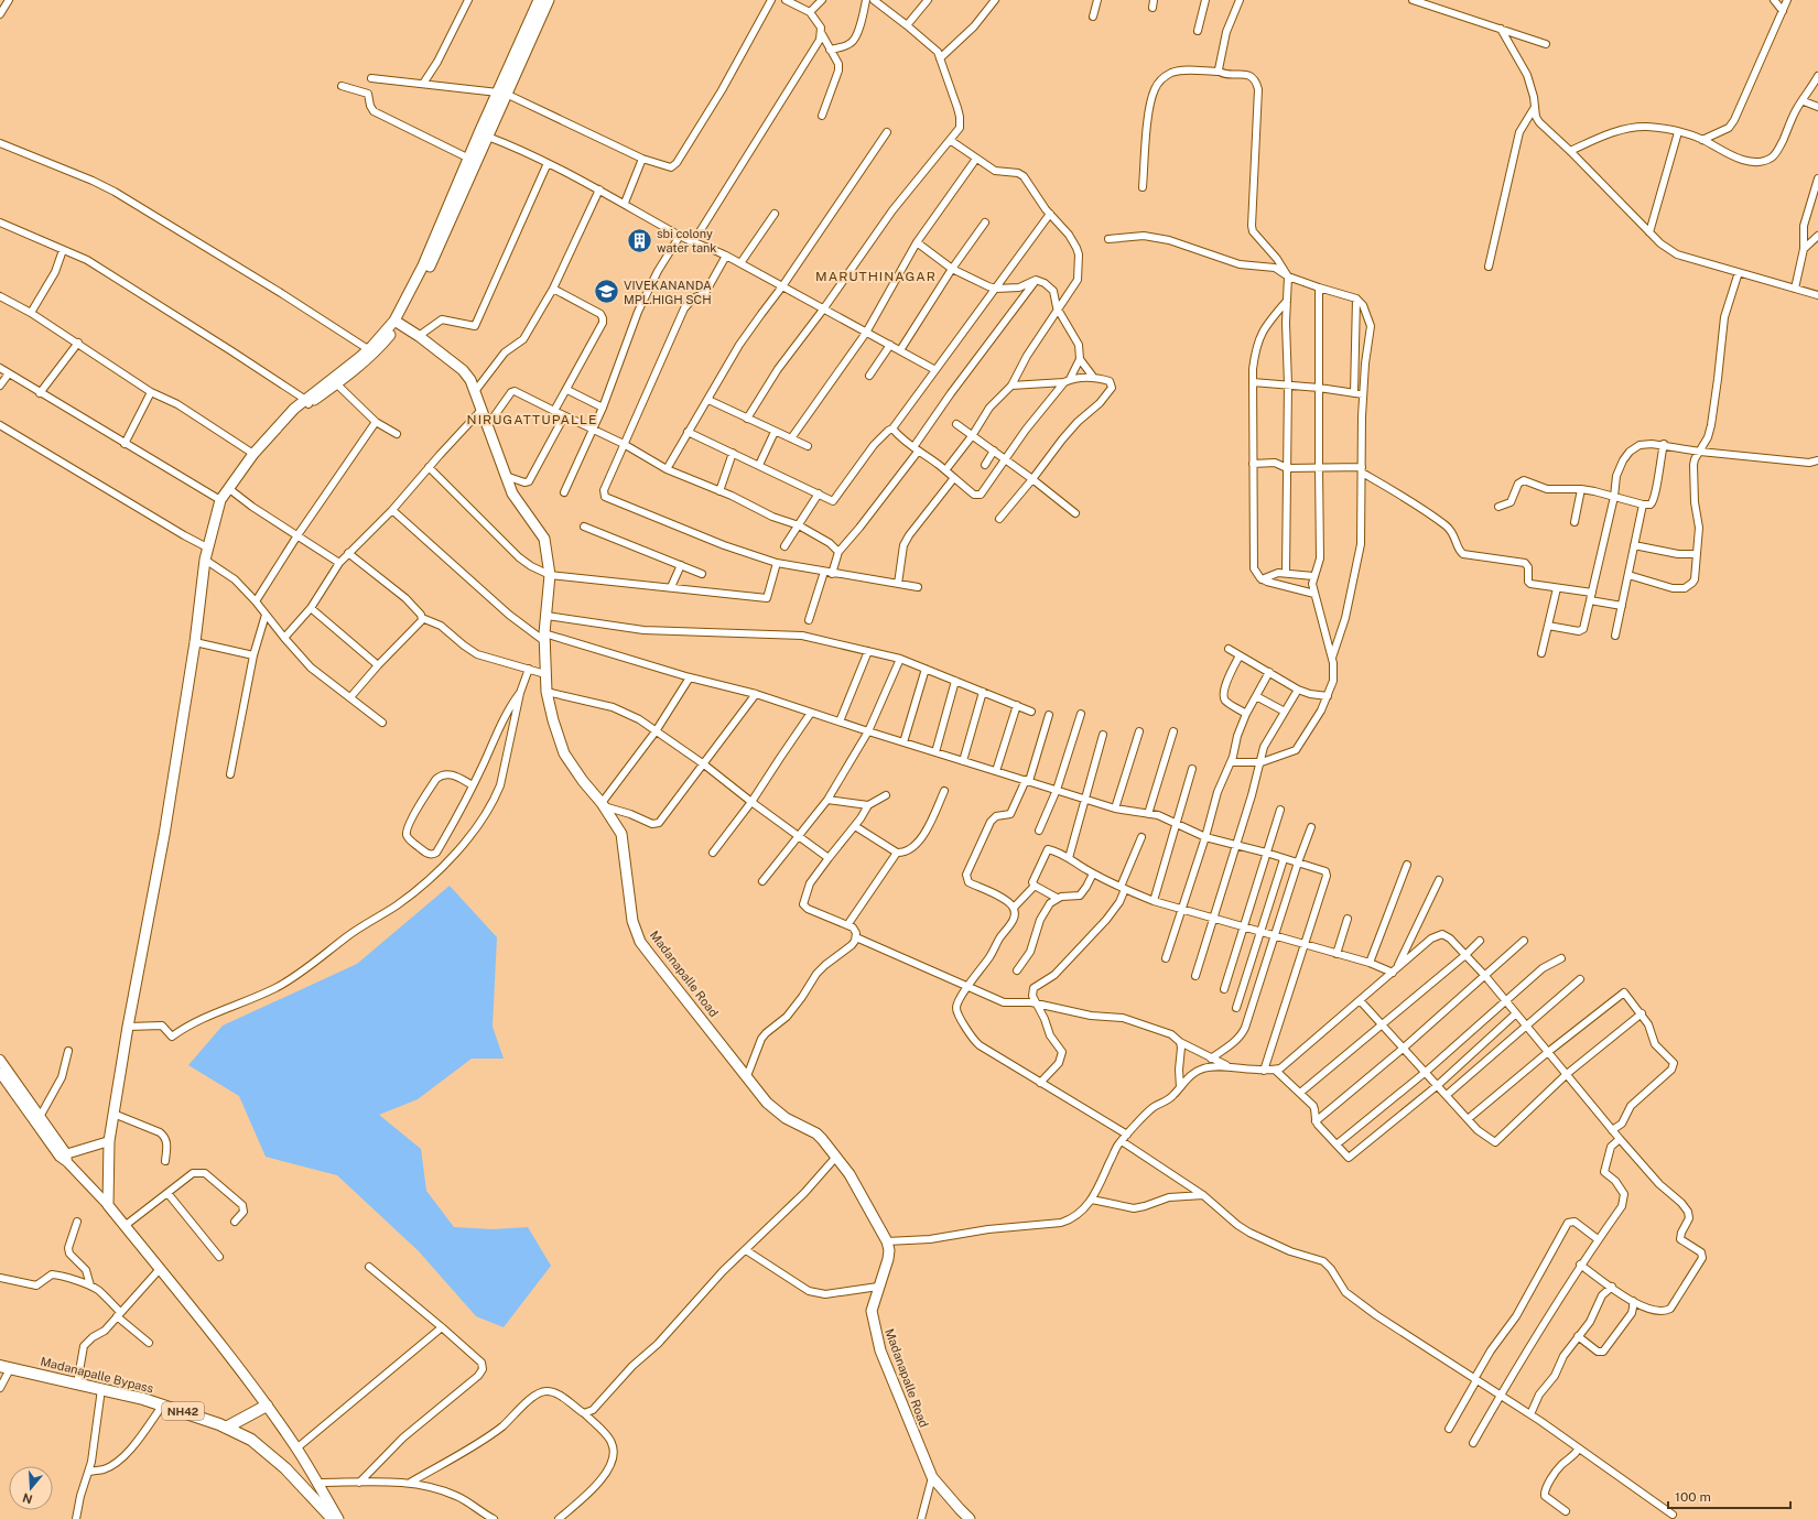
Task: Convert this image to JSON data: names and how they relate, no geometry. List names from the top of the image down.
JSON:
{
  "streets": {
    "highway": ["Madanapalle Bypass", "NH42"],
    "main road": ["Madanapalle Road"]
  },
  "districts": ["MARUTHINAGAR", "NIRUGATTUPALLE"],
  "places": {
    "building": ["sbi colony water tank"],
    "school or university": ["VIVEKANANDA MPL.HIGH SCH"]
  },
  "scale_bar": "100 m",
  "north": "bottom"
}
